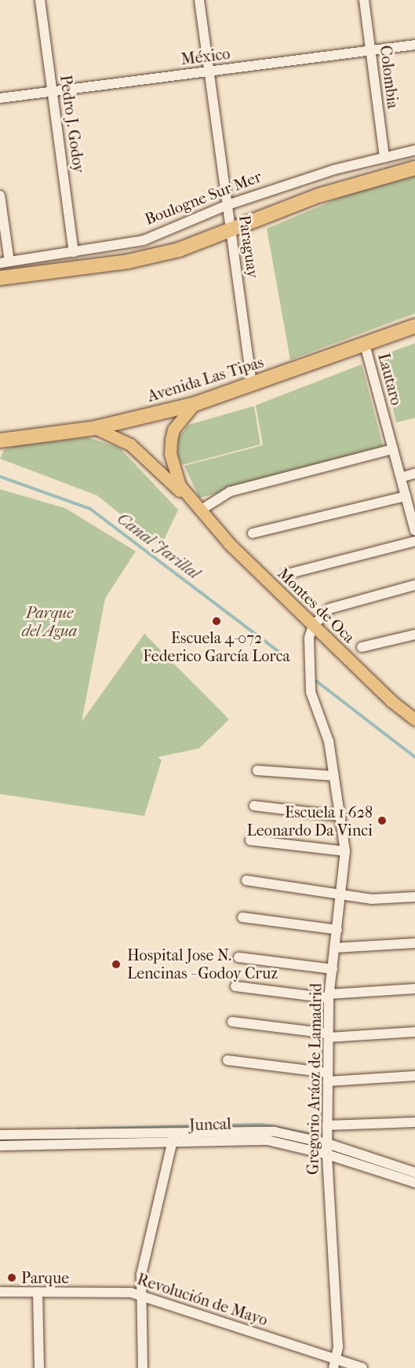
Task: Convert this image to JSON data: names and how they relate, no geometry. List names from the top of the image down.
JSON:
{
  "streets": {
    "highway": ["Avenida Las Tipas"],
    "main road": ["Montes de Oca"],
    "street": [
      "México",
      "Colombia",
      "Pedro J. Godoy",
      "Boulogne Sur Mer",
      "Paraguay",
      "Lautaro",
      "Gregorio Aráoz de Lamadrid",
      "Juncal",
      "Revolución de Mayo"
    ]
  },
  "crossings": [
    ["México", "Colombia"],
    ["México", "Pedro J. Godoy"],
    ["México", "Paraguay"],
    ["Colombia", "Boulogne Sur Mer"],
    ["Pedro J. Godoy", "Boulogne Sur Mer"],
    ["Boulogne Sur Mer", "Paraguay"],
    ["Paraguay", "Avenida Las Tipas"],
    ["Avenida Las Tipas", "Lautaro"],
    ["Avenida Las Tipas", "Montes de Oca"],
    ["Montes de Oca", "Gregorio Aráoz de Lamadrid"],
    ["Gregorio Aráoz de Lamadrid", "Juncal"],
    ["Gregorio Aráoz de Lamadrid", "Revolución de Mayo"]
  ],
  "water": ["Canal Jarillal"],
  "parks": ["Parque del Agua"],
  "places": [
    "Escuela 4-072 Federico García Lorca",
    "Escuela 1-628 Leonardo Da Vinci",
    "Hospital Jose N. Lencinas - Godoy Cruz",
    "Parque"
  ]
}
